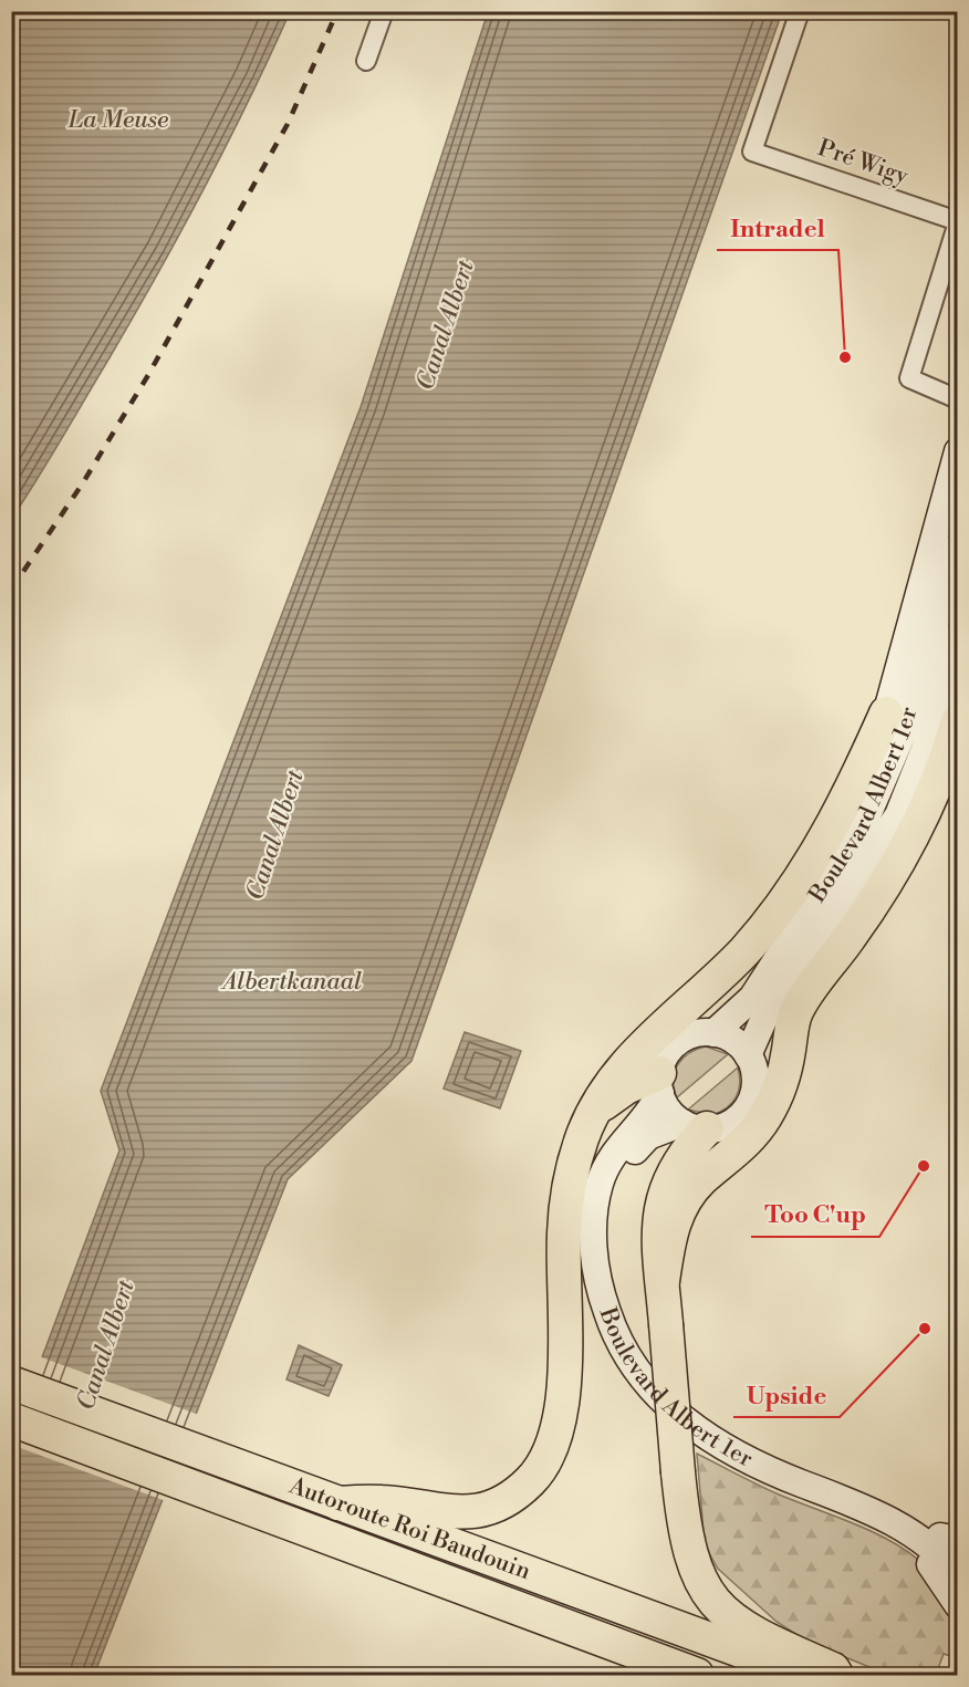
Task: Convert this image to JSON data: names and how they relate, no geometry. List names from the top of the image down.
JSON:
{
  "streets": {
    "highway": ["Autoroute Roi Baudouin"],
    "main road": ["Boulevard Albert 1er"],
    "street": ["Pré Wigy"]
  },
  "water": ["La Meuse", "Canal Albert", "Albertkanaal"],
  "places": ["Intradel", "Too C'up", "Upside"]
}
